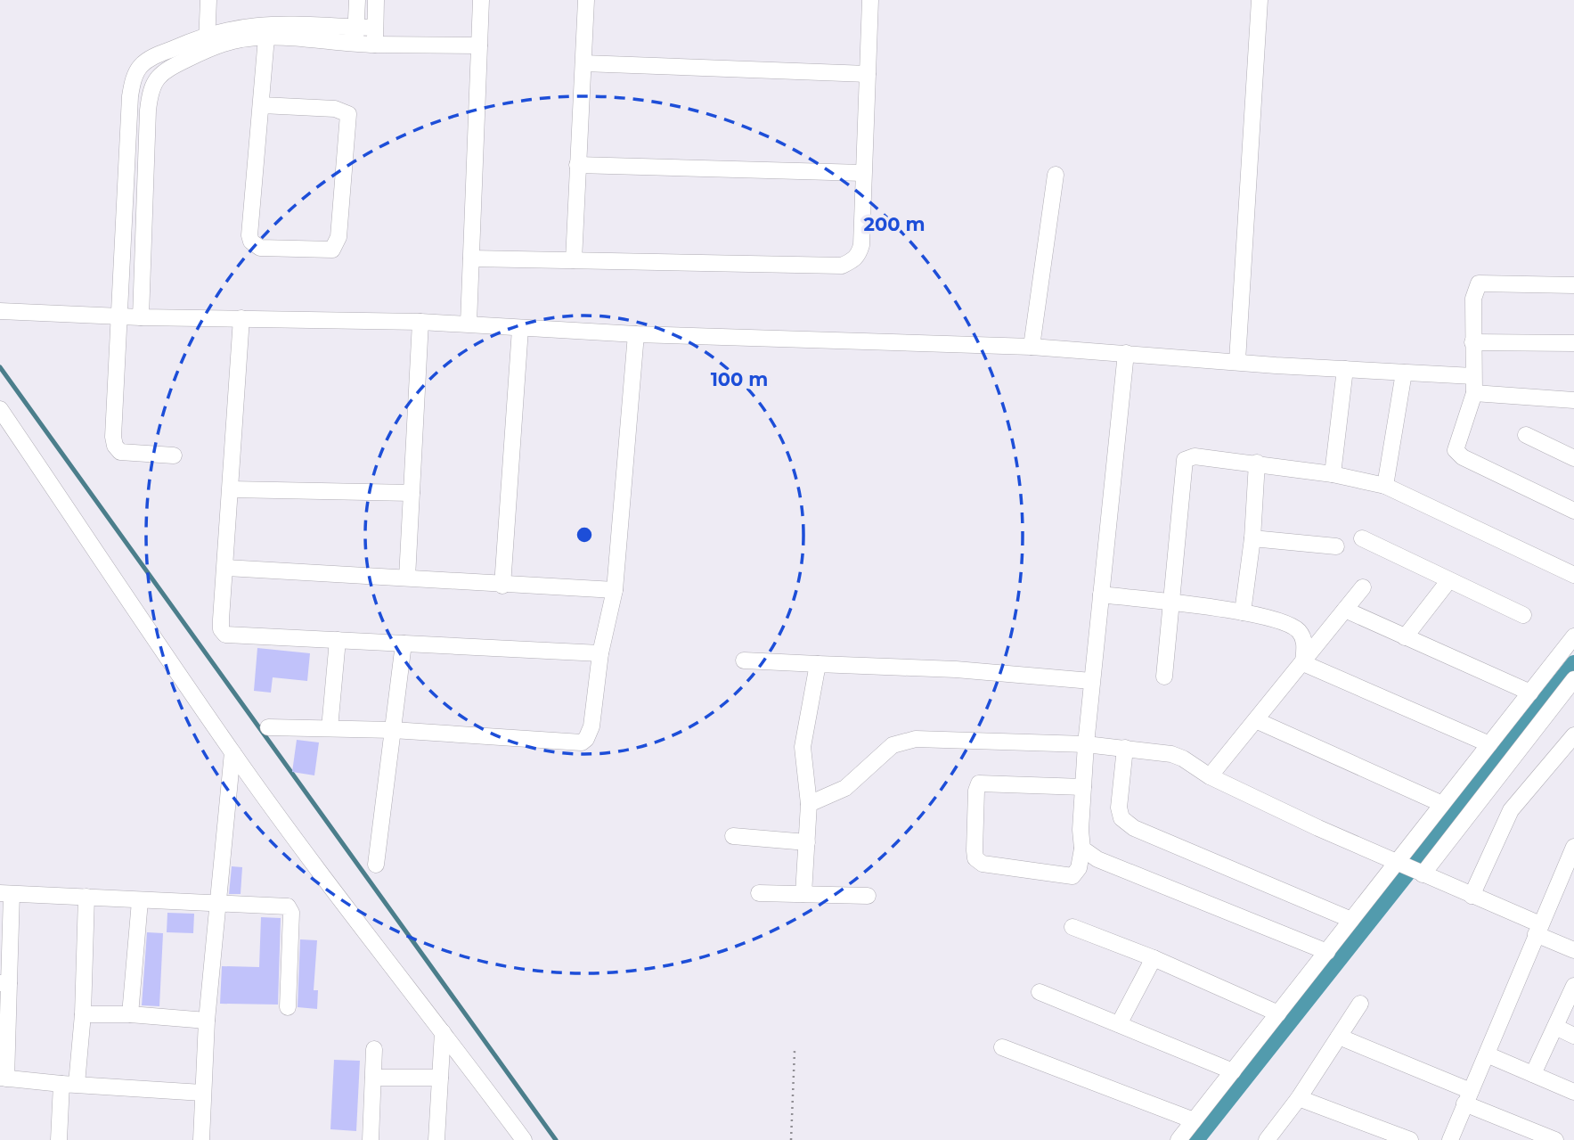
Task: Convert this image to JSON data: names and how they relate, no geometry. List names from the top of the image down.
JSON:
{
  "rings": ["200 m", "100 m"]
}
